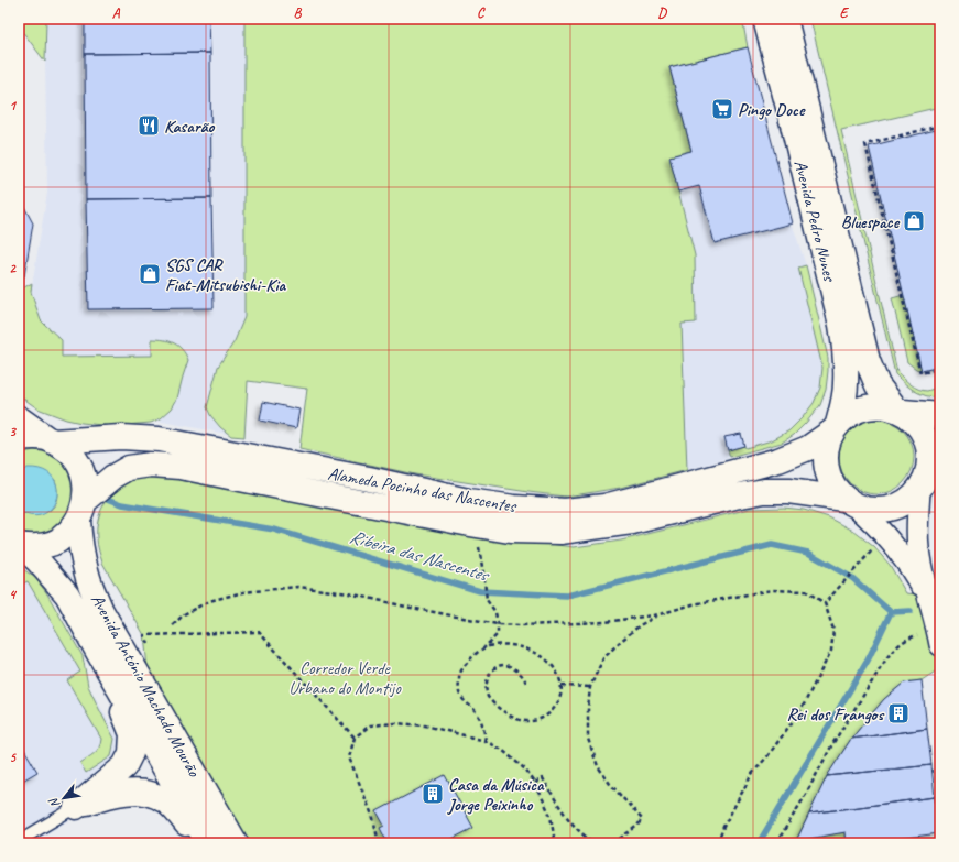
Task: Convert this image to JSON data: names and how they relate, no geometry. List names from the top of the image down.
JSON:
{
  "streets": {
    "main road": ["Avenida Pedro Nunes", "Alameda Pocinho das Nascentes", "Avenida António Machado Mourão"]
  },
  "crossings": [
    ["Avenida Pedro Nunes", "Alameda Pocinho das Nascentes"],
    ["Alameda Pocinho das Nascentes", "Avenida António Machado Mourão"]
  ],
  "water": ["Ribeira das Nascentes"],
  "parks": ["Corredor Verde Urbano do Montijo"],
  "places": {
    "supermarket": ["Pingo Doce"],
    "restaurant": ["Kasarão"],
    "shop": ["Bluespace", "SGS CAR Fiat-Mitsubishi-Kia"],
    "building": ["Rei dos Frangos", "Casa da Música Jorge Peixinho"]
  },
  "north": "bottom left",
  "grid": {
    "columns": [
      "A",
      "B",
      "C",
      "D",
      "E"
    ],
    "rows": [
      "1",
      "2",
      "3",
      "4",
      "5"
    ]
  }
}
